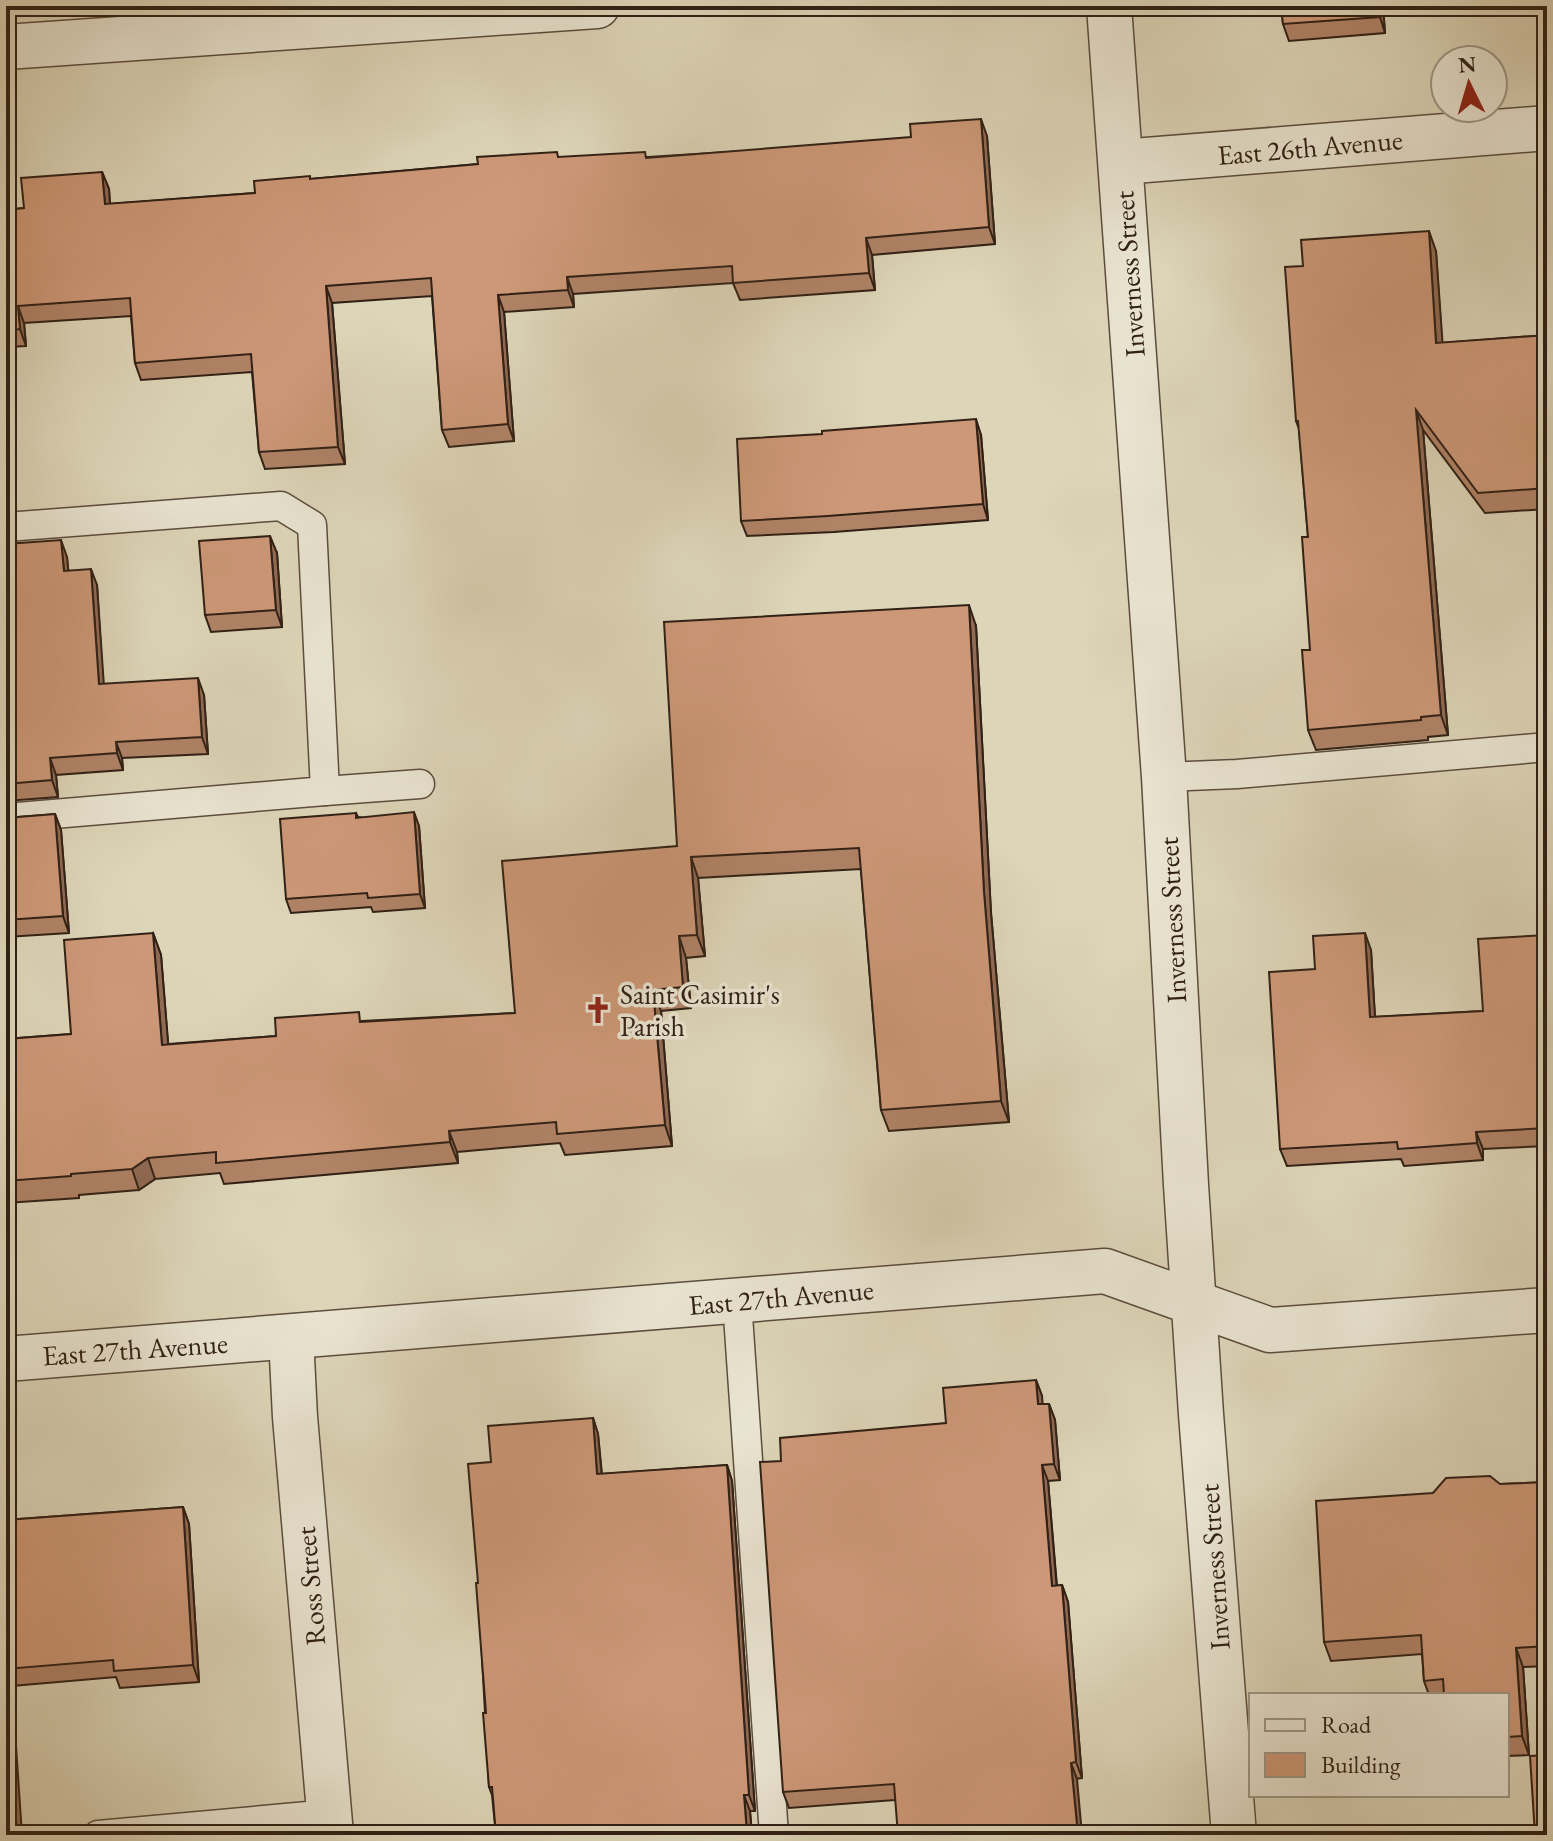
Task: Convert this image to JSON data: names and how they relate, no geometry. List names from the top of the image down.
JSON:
{
  "streets": {
    "street": [
      "East 26th Avenue",
      "Inverness Street",
      "East 27th Avenue",
      "Ross Street"
    ]
  },
  "crossings": [
    ["East 26th Avenue", "Inverness Street"],
    ["Inverness Street", "East 27th Avenue"],
    ["East 27th Avenue", "Ross Street"]
  ],
  "places": {
    "church": ["Saint Casimir's Parish"]
  },
  "legend": ["Road", "Building"],
  "north": "top"
}
